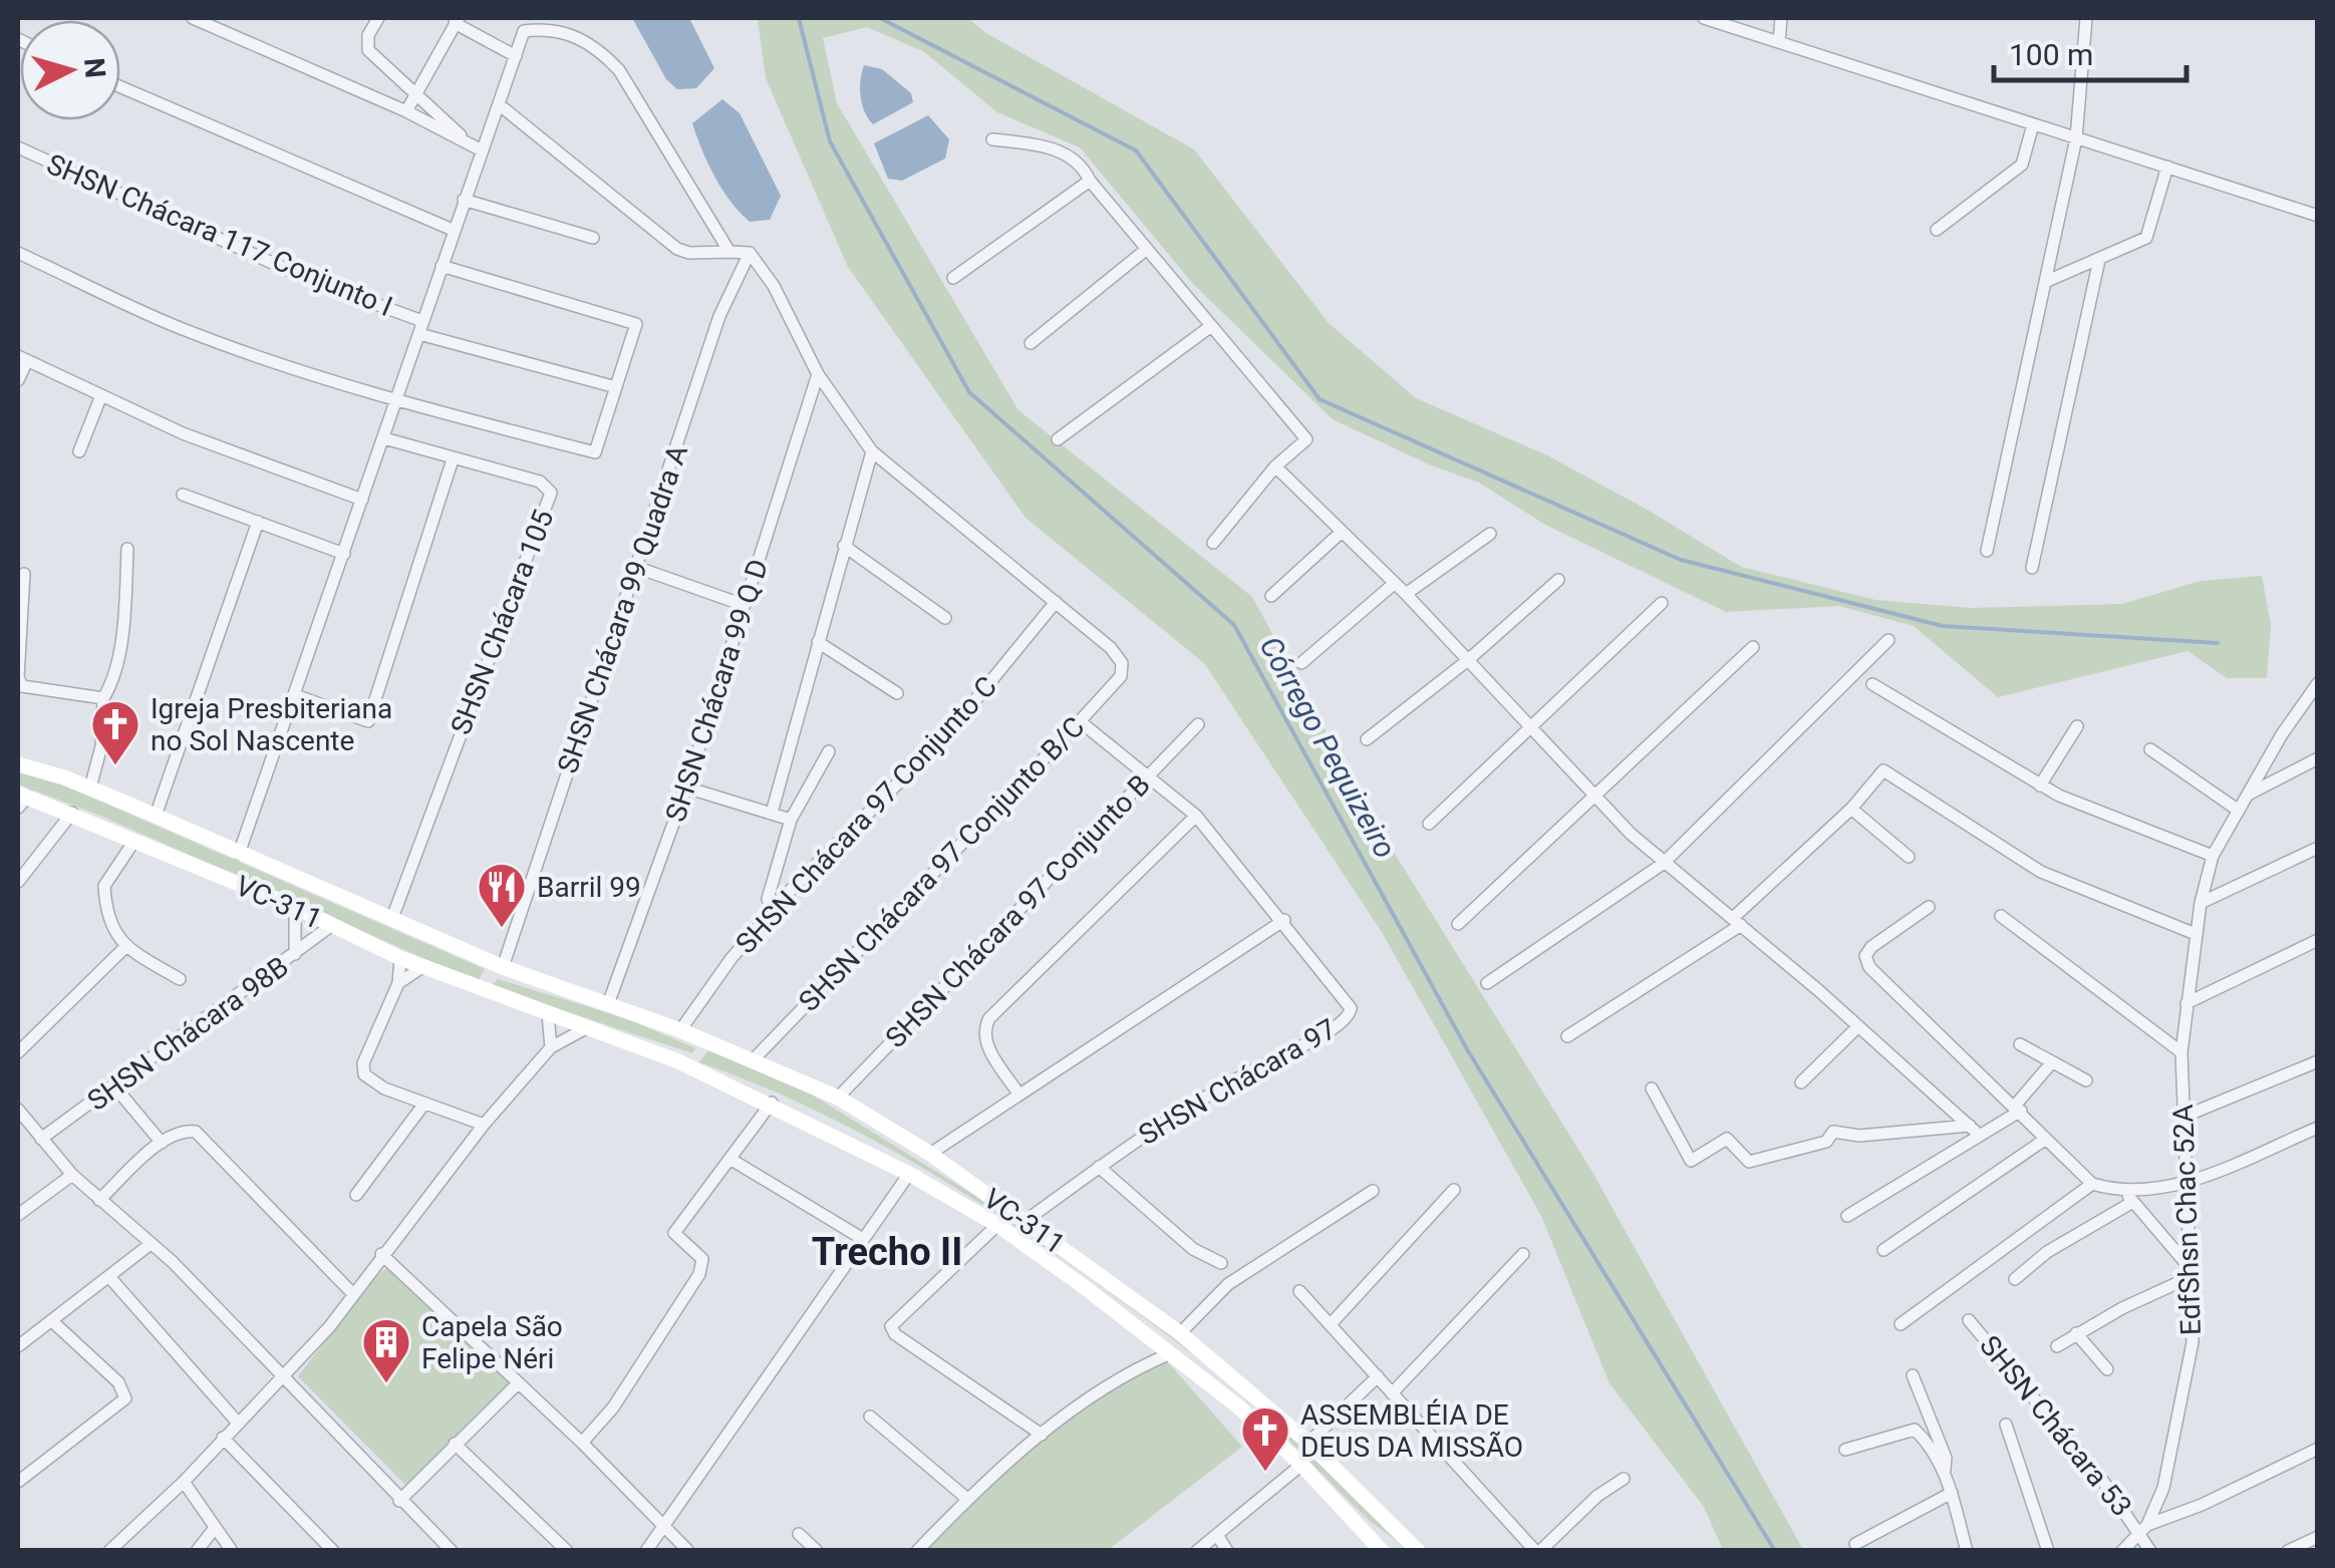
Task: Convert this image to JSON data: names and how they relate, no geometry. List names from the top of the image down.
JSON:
{
  "streets": {
    "main road": ["VC-311"],
    "street": [
      "SHSN Chácara 117 Conjunto I",
      "SHSN Chácara 99 Quadra A",
      "SHSN Chácara 105",
      "SHSN Chácara 99 Q D",
      "SHSN Chácara 97 Conjunto C",
      "SHSN Chácara 97 Conjunto B/C",
      "SHSN Chácara 97 Conjunto B",
      "SHSN Chácara 98B",
      "SHSN Chácara 97",
      "EdfShsn Chac 52A",
      "SHSN Chácara 53"
    ]
  },
  "crossings": [
    ["SHSN Chácara 99 Quadra A", "VC-311"],
    ["SHSN Chácara 105", "VC-311"],
    ["SHSN Chácara 99 Q D", "VC-311"],
    ["SHSN Chácara 97 Conjunto C", "SHSN Chácara 97 Conjunto B/C"],
    ["SHSN Chácara 97 Conjunto C", "VC-311"],
    ["SHSN Chácara 97 Conjunto B/C", "VC-311"],
    ["SHSN Chácara 97 Conjunto B/C", "SHSN Chácara 97"],
    ["VC-311", "SHSN Chácara 97 Conjunto B"],
    ["VC-311", "SHSN Chácara 98B"],
    ["VC-311", "SHSN Chácara 97"],
    ["SHSN Chácara 97 Conjunto B", "SHSN Chácara 97"],
    ["EdfShsn Chac 52A", "SHSN Chácara 53"]
  ],
  "districts": ["Trecho II"],
  "water": ["Córrego Pequizeiro"],
  "places": {
    "church": ["Igreja Presbiteriana no Sol Nascente", "ASSEMBLÉIA DE DEUS DA MISSÃO"],
    "restaurant": ["Barril 99"],
    "building": ["Capela São Felipe Néri"]
  },
  "scale_bar": "100 m",
  "north": "right"
}
